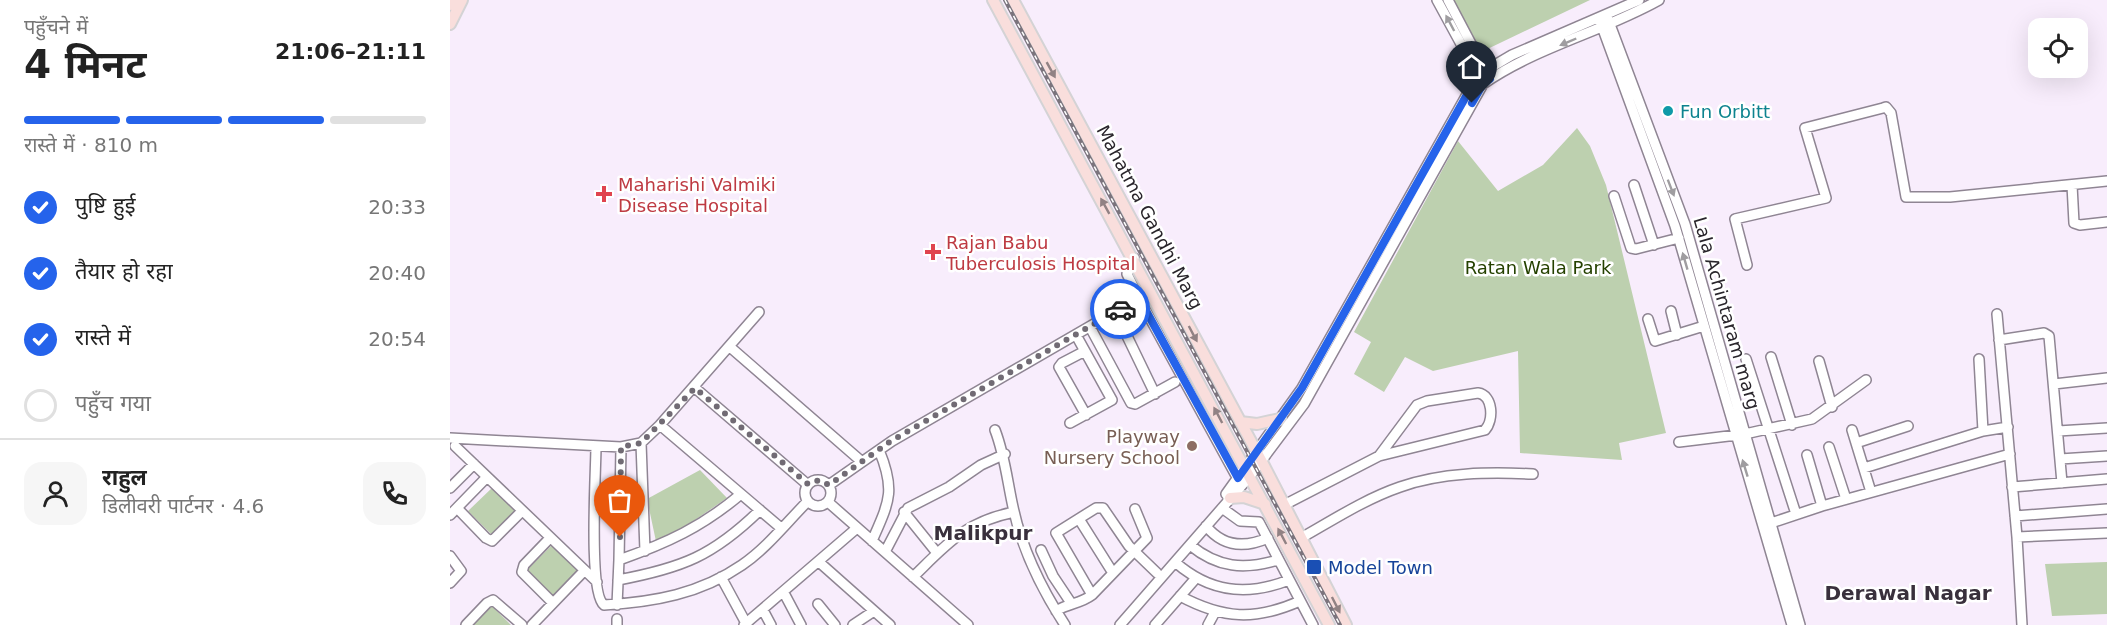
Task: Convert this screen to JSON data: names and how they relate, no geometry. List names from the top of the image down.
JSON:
{
  "streets": {
    "main road": ["Mahatma Gandhi Marg"],
    "street": ["Lala Achintaram marg"]
  },
  "districts": ["Malikpur", "Derawal Nagar"],
  "parks": ["Ratan Wala Park"],
  "places": {
    "other": ["Fun Orbitt", "Playway Nursery School"],
    "health": ["Maharishi Valmiki Disease Hospital", "Rajan Babu Tuberculosis Hospital"],
    "transit": ["Model Town"]
  },
  "page": {
    "heading": ["4 मिनट", "पहुँचने में", "21:06–21:11"],
    "panel": ["राहुल", "डिलीवरी पार्टनर · 4.6"],
    "bar": "रास्ते में · 810 m",
    "list": [
      ["पुष्टि हुई", "20:33"],
      ["तैयार हो रहा", "20:40"],
      ["रास्ते में", "20:54"],
      "पहुँच गया"
    ]
  }
}
